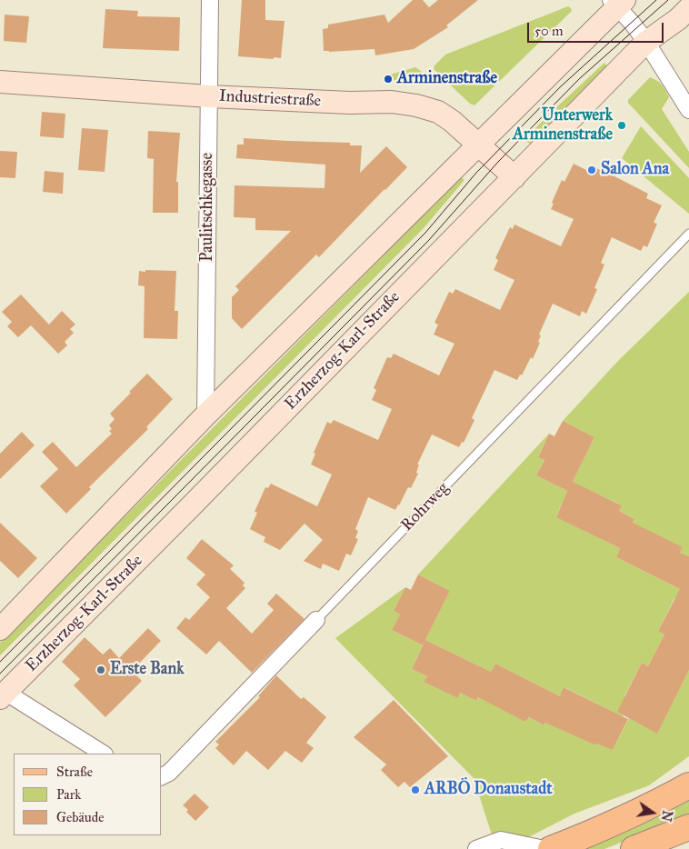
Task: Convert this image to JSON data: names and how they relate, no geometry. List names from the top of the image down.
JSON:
{
  "streets": {
    "main road": ["Industriestraße", "Erzherzog-Karl-Straße"],
    "street": ["Paulitschkegasse", "Rohrweg"]
  },
  "crossings": [
    ["Industriestraße", "Paulitschkegasse"],
    ["Industriestraße", "Erzherzog-Karl-Straße"]
  ],
  "places": [
    "Arminenstraße",
    "Unterwerk Arminenstraße",
    "Salon Ana",
    "Erste Bank",
    "ARBÖ Donaustadt"
  ],
  "legend": ["Straße", "Park", "Gebäude"],
  "scale_bar": "50 m",
  "north": "right"
}
